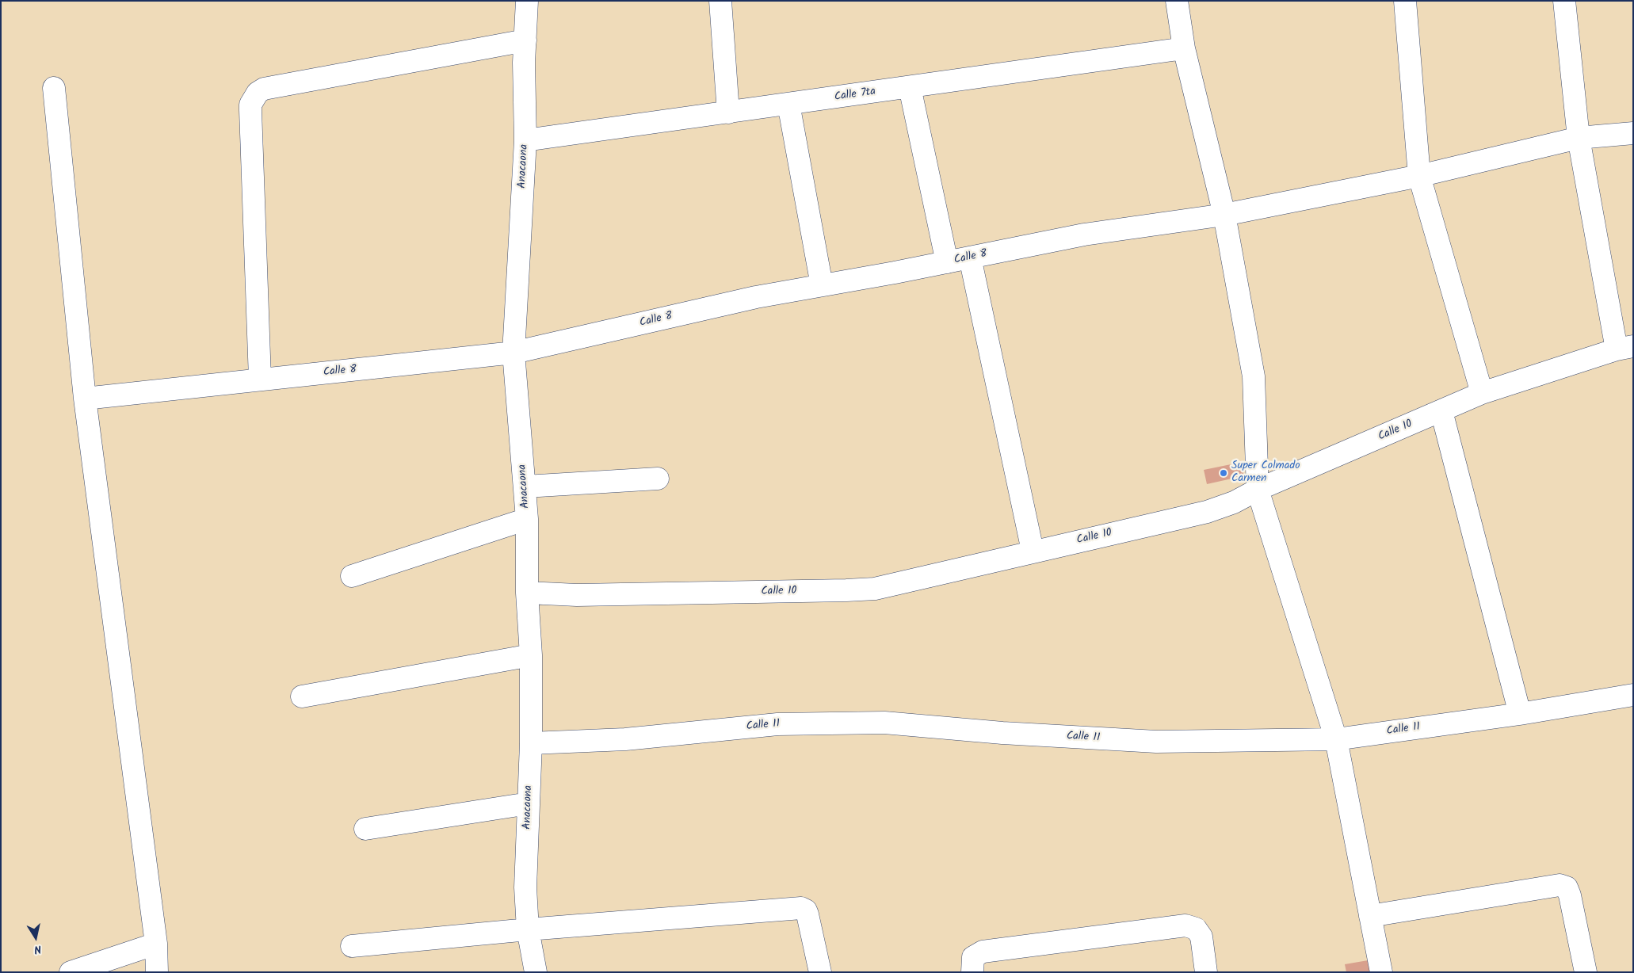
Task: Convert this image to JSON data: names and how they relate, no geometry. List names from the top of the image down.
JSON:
{
  "streets": {
    "street": [
      "Calle 7ta",
      "Anacaona",
      "Calle 8",
      "Calle 10",
      "Calle 11"
    ]
  },
  "crossings": [
    ["Calle 7ta", "Anacaona"],
    ["Anacaona", "Calle 8"],
    ["Anacaona", "Calle 10"],
    ["Anacaona", "Calle 11"]
  ],
  "places": ["Super Colmado Carmen"],
  "north": "bottom"
}
